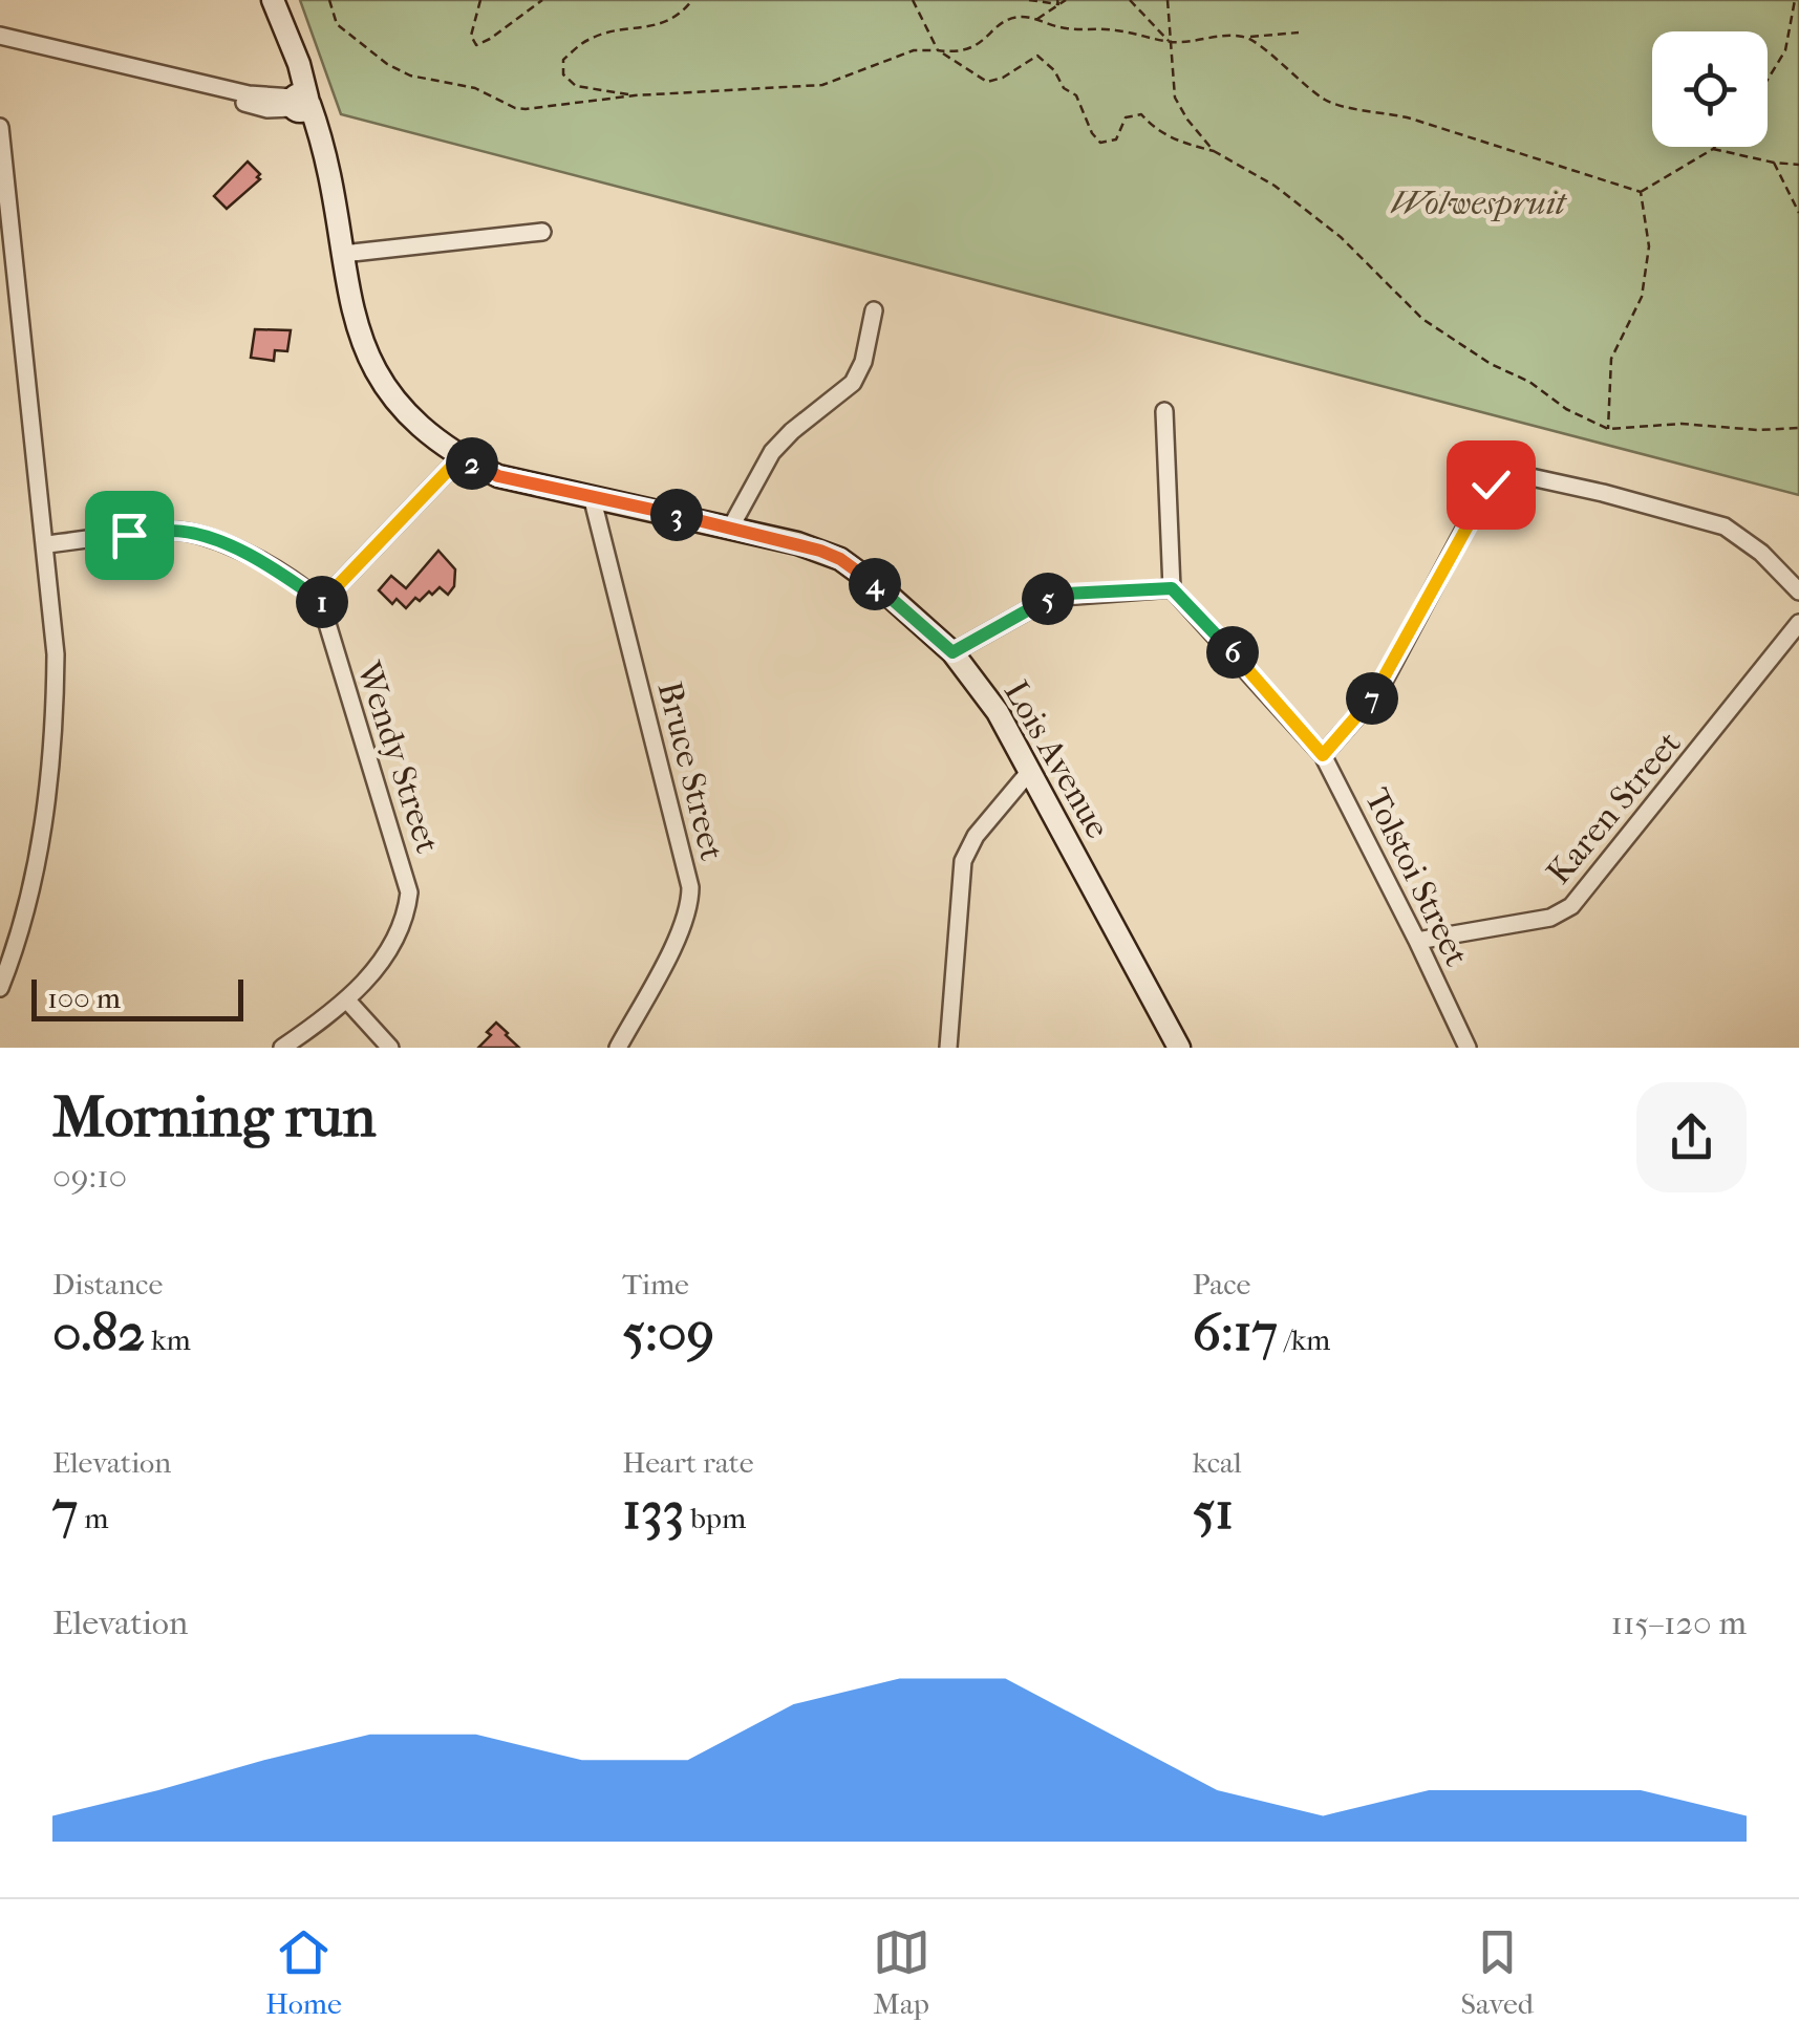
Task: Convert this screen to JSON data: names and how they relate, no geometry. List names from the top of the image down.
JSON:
{
  "streets": {
    "street": [
      "Wendy Street",
      "Lois Avenue",
      "Bruce Street",
      "Karen Street",
      "Tolstoi Street"
    ]
  },
  "crossings": [
    ["Lois Avenue", "Bruce Street"],
    ["Karen Street", "Tolstoi Street"]
  ],
  "parks": ["Wolwespruit"],
  "scale_bar": "100 m",
  "page": {
    "pins": [
      "2",
      "3",
      "4",
      "5",
      "1",
      "6",
      "7"
    ],
    "scale": "100 m",
    "heading": ["Morning run", "09:10"],
    "stats": [
      ["Distance", "0.82 km"],
      ["Time", "5:09"],
      ["Pace", "6:17 /km"],
      ["Elevation", "7 m"],
      ["Heart rate", "133 bpm"],
      ["kcal", "51"]
    ],
    "chart": ["Elevation", "115–120 m"],
    "tabs": ["Home", "Map", "Saved"]
  }
}
